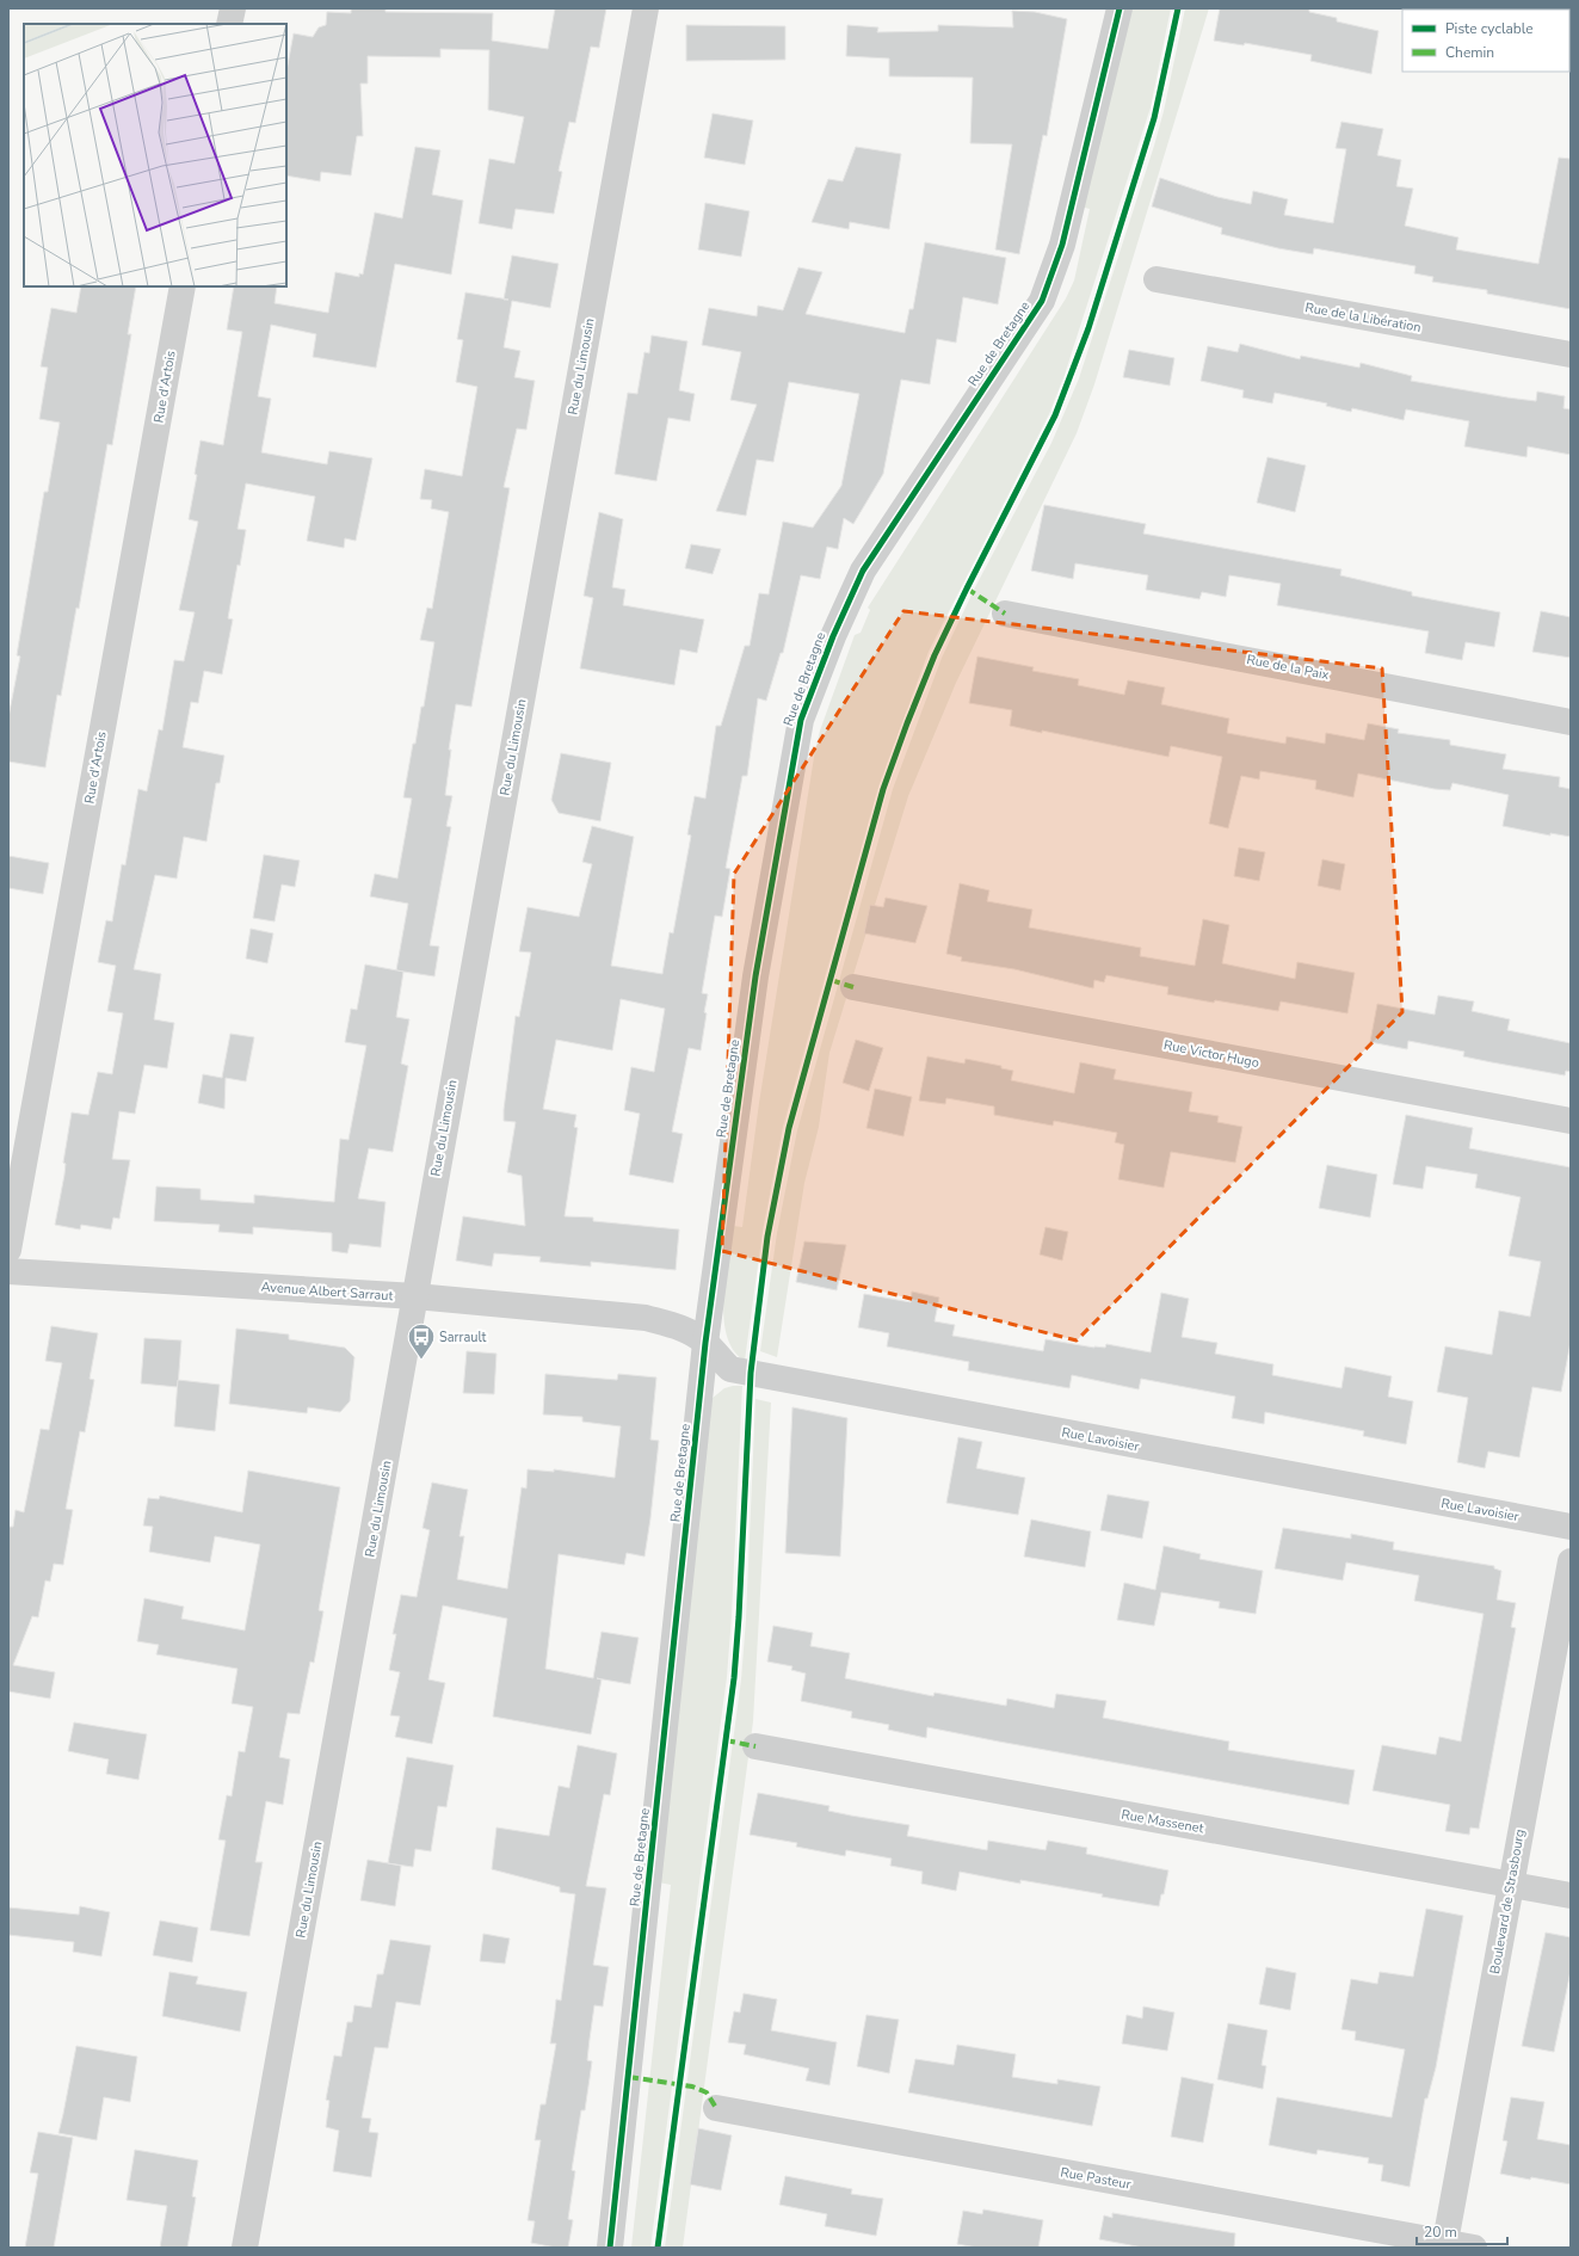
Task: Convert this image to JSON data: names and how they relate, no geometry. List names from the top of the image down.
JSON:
{
  "streets": {
    "street": [
      "Rue de la Libération",
      "Rue de Bretagne",
      "Rue du Limousin",
      "Rue d'Artois",
      "Rue de la Paix",
      "Rue Victor Hugo",
      "Avenue Albert Sarraut",
      "Rue Lavoisier",
      "Rue Massenet",
      "Boulevard de Strasbourg",
      "Rue Pasteur"
    ]
  },
  "crossings": [
    ["Rue de Bretagne", "Rue Lavoisier"],
    ["Rue du Limousin", "Avenue Albert Sarraut"],
    ["Avenue Albert Sarraut", "Rue Lavoisier"],
    ["Rue Massenet", "Boulevard de Strasbourg"],
    ["Boulevard de Strasbourg", "Rue Pasteur"]
  ],
  "places": {
    "bus stop": ["Sarrault"]
  },
  "legend": ["Piste cyclable", "Chemin"],
  "scale_bar": "20 m"
}
